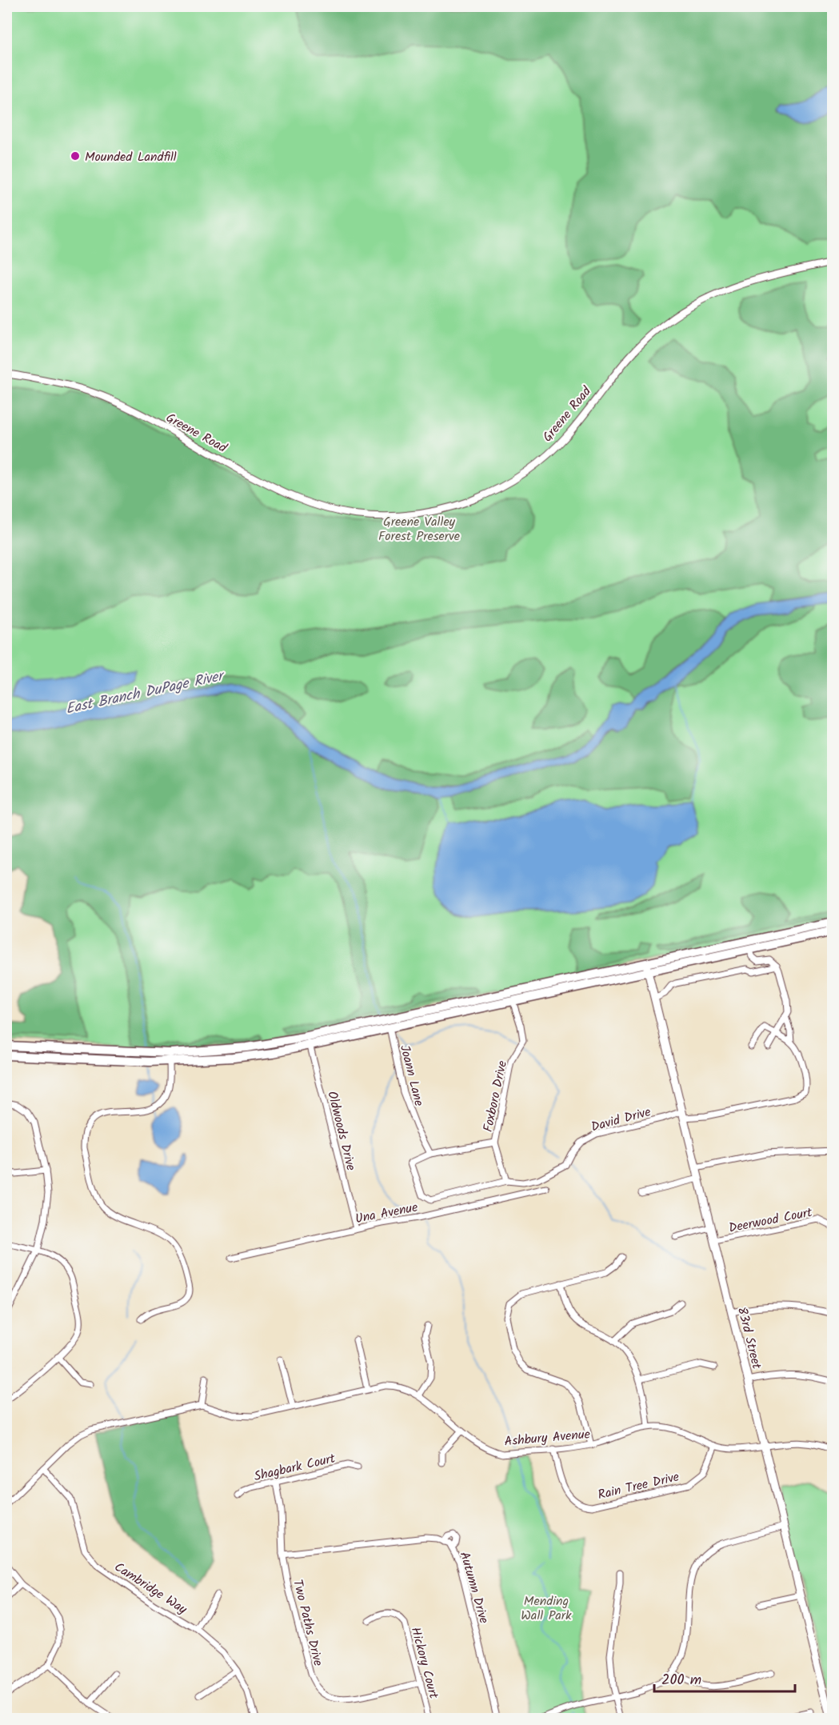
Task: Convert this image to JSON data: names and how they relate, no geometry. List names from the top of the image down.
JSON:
{
  "streets": {
    "main road": ["83rd Street"],
    "street": [
      "Greene Road",
      "Joann Lane",
      "Foxboro Drive",
      "David Drive",
      "Oldwoods Drive",
      "Una Avenue",
      "Deerwood Court",
      "Ashbury Avenue",
      "Shagbark Court",
      "Rain Tree Drive",
      "Cambridge Way",
      "Autumn Drive",
      "Two Paths Drive",
      "Hickory Court"
    ]
  },
  "crossings": [
    ["Joann Lane", "David Drive"],
    ["David Drive", "83rd Street"],
    ["Oldwoods Drive", "Una Avenue"],
    ["Deerwood Court", "83rd Street"],
    ["83rd Street", "Ashbury Avenue"],
    ["Ashbury Avenue", "Rain Tree Drive"],
    ["Shagbark Court", "Two Paths Drive"],
    ["Autumn Drive", "Two Paths Drive"],
    ["Two Paths Drive", "Hickory Court"]
  ],
  "water": ["East Branch DuPage River"],
  "parks": ["Greene Valley Forest Preserve", "Mending Wall Park"],
  "places": ["Mounded Landfill"],
  "scale_bar": "200 m"
}
